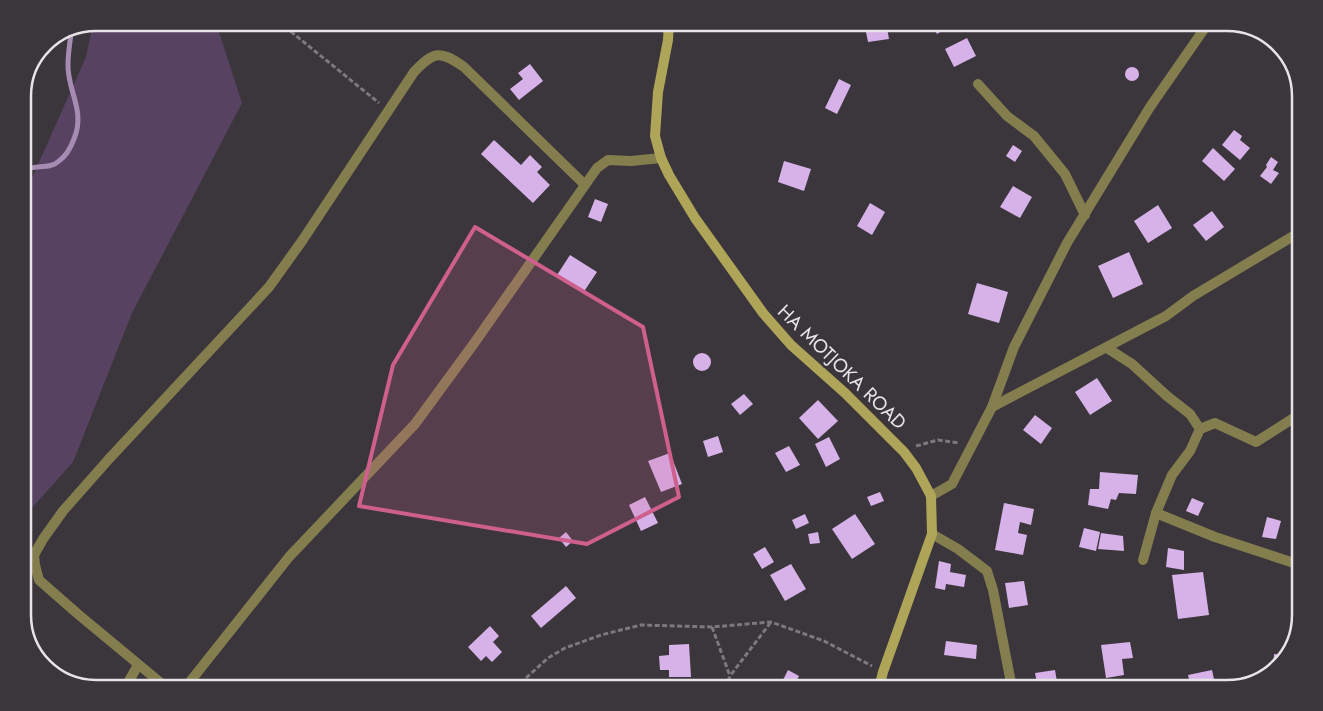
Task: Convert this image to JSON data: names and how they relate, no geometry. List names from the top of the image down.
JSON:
{
  "streets": {
    "street": ["HA MOTJOKA ROAD"]
  }
}
